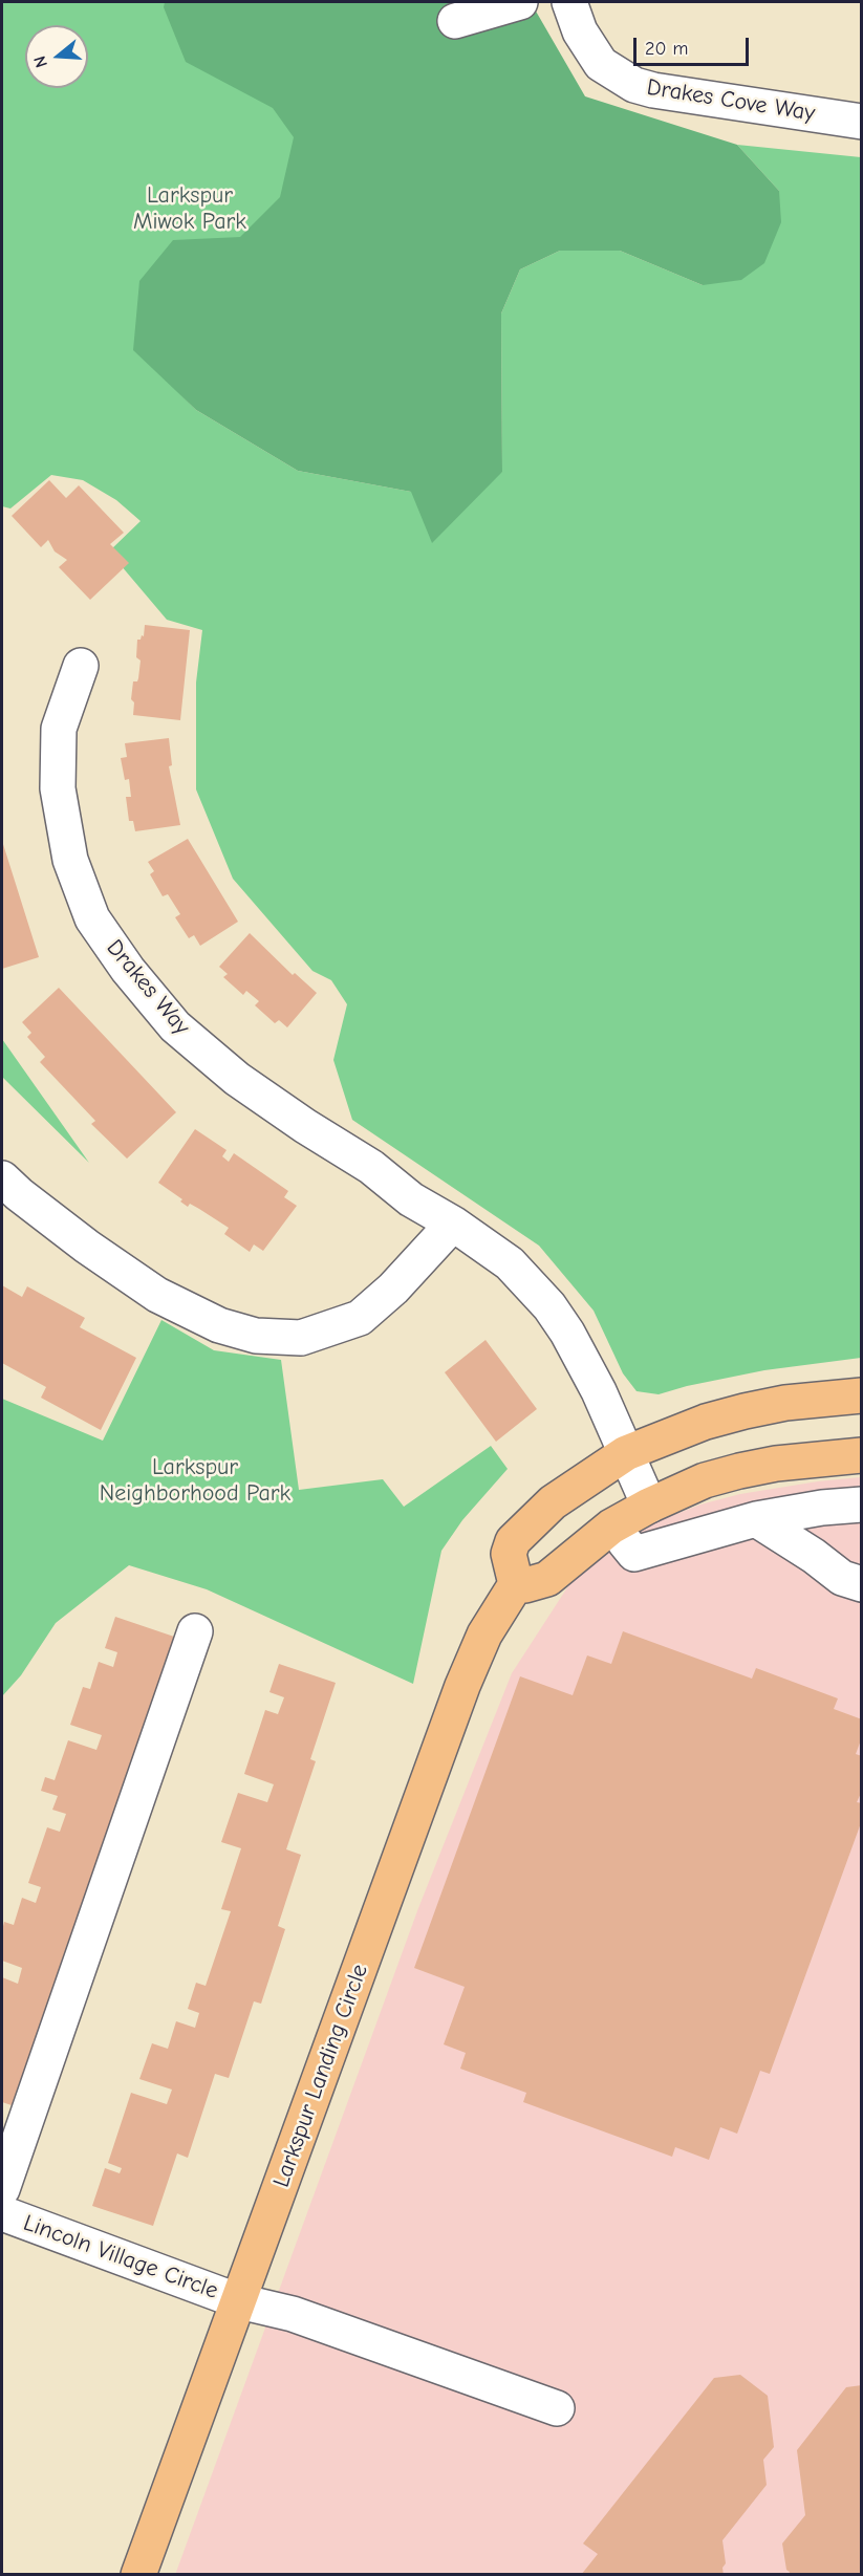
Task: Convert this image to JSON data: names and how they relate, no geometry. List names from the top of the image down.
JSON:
{
  "streets": {
    "main road": ["Larkspur Landing Circle"],
    "street": ["Drakes Cove Way", "Drakes Way", "Lincoln Village Circle"]
  },
  "crossings": [
    ["Larkspur Landing Circle", "Lincoln Village Circle"]
  ],
  "parks": ["Larkspur Miwok Park", "Larkspur Neighborhood Park"],
  "scale_bar": "20 m",
  "north": "left"
}
